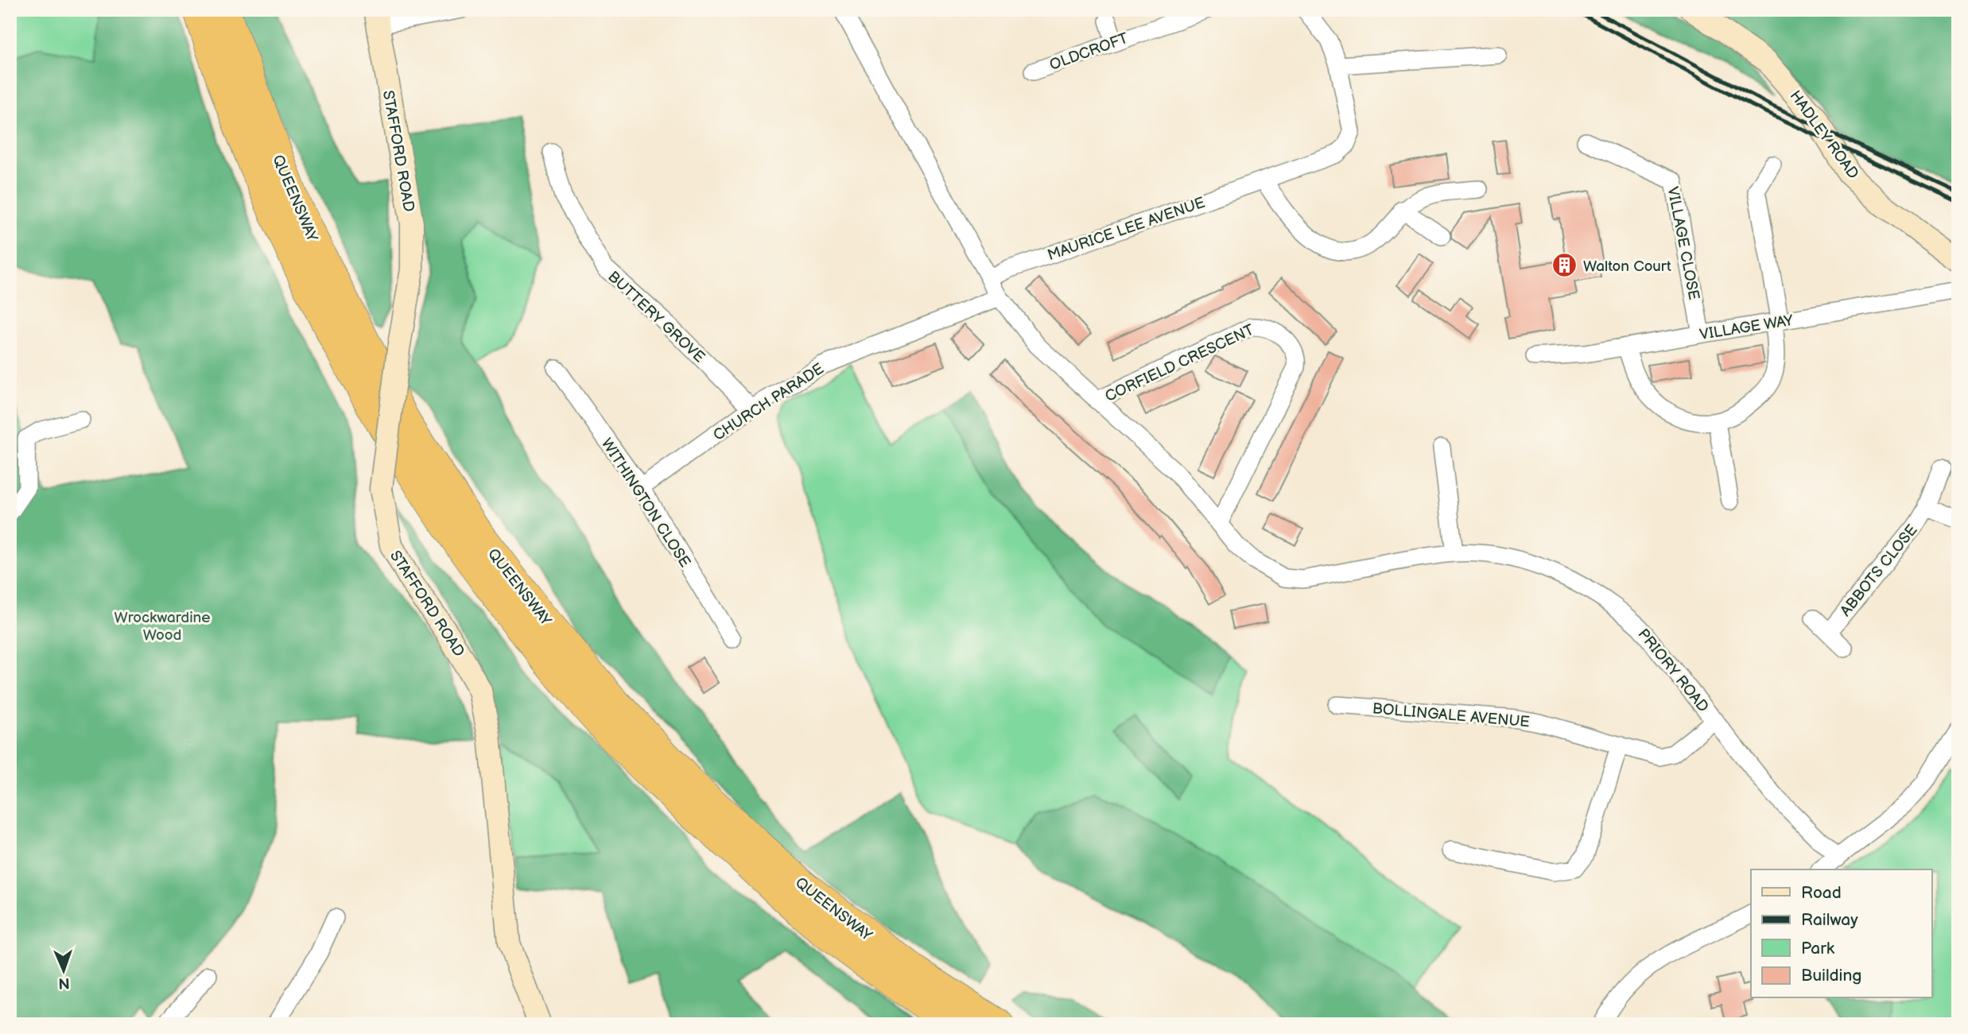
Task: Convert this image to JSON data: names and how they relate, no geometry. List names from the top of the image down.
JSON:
{
  "streets": {
    "highway": ["QUEENSWAY"],
    "street": [
      "OLDCROFT",
      "HADLEY ROAD",
      "STAFFORD ROAD",
      "MAURICE LEE AVENUE",
      "VILLAGE CLOSE",
      "BUTTERY GROVE",
      "VILLAGE WAY",
      "CORFIELD CRESCENT",
      "CHURCH PARADE",
      "WITHINGTON CLOSE",
      "ABBOTS CLOSE",
      "PRIORY ROAD",
      "BOLLINGALE AVENUE"
    ]
  },
  "crossings": [
    ["MAURICE LEE AVENUE", "PRIORY ROAD"],
    ["VILLAGE CLOSE", "VILLAGE WAY"],
    ["BUTTERY GROVE", "CHURCH PARADE"],
    ["CORFIELD CRESCENT", "PRIORY ROAD"],
    ["CHURCH PARADE", "WITHINGTON CLOSE"],
    ["CHURCH PARADE", "PRIORY ROAD"],
    ["PRIORY ROAD", "BOLLINGALE AVENUE"]
  ],
  "parks": ["Wrockwardine Wood"],
  "places": {
    "building": ["Walton Court"]
  },
  "legend": [
    "Road",
    "Railway",
    "Park",
    "Building"
  ],
  "north": "bottom"
}
